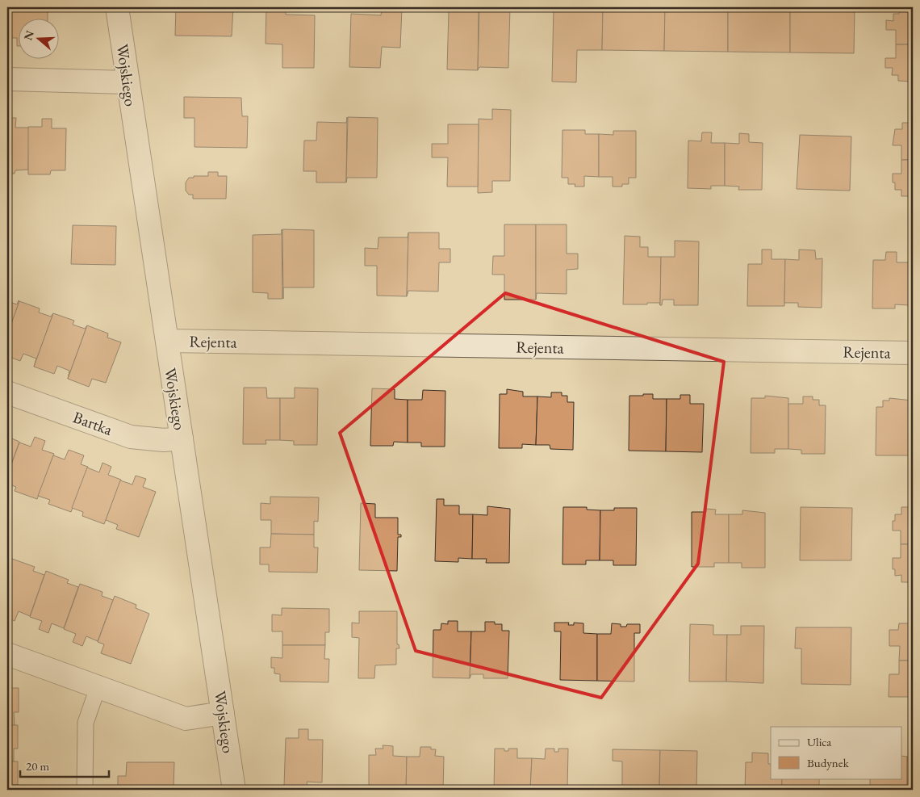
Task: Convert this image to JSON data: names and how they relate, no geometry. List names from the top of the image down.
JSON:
{
  "streets": {
    "street": ["Wojskiego", "Rejenta", "Bartka"]
  },
  "crossings": [
    ["Wojskiego", "Rejenta"],
    ["Wojskiego", "Bartka"]
  ],
  "legend": ["Ulica", "Budynek"],
  "scale_bar": "20 m",
  "north": "left"
}
